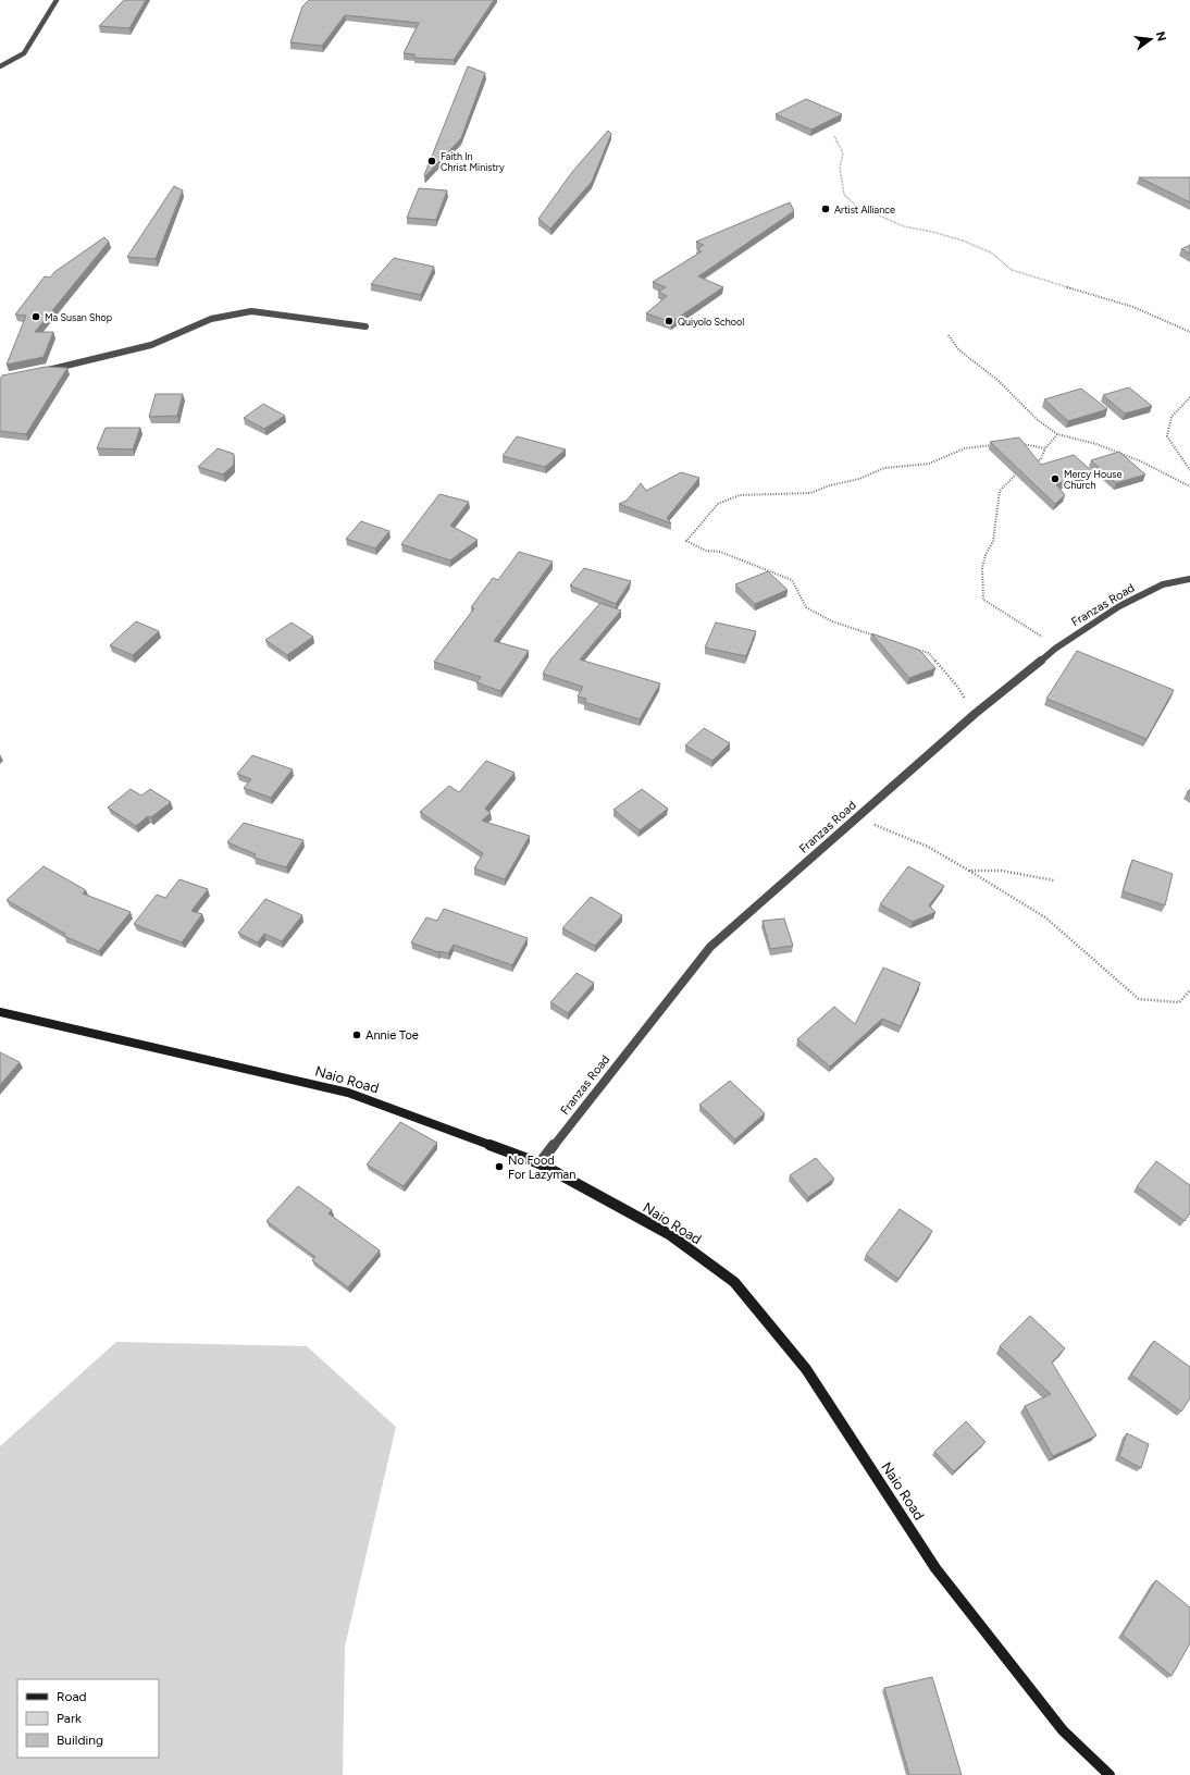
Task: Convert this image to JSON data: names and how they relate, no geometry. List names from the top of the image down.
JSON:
{
  "streets": {
    "street": ["Franzas Road", "Naio Road"]
  },
  "crossings": [
    ["Franzas Road", "Naio Road"]
  ],
  "places": [
    "Faith In Christ Ministry",
    "Artist Alliance",
    "Ma Susan Shop",
    "Quiyolo School",
    "Mercy House Church",
    "Annie Toe",
    "No Food For Lazyman"
  ],
  "legend": ["Road", "Park", "Building"],
  "north": "right"
}
